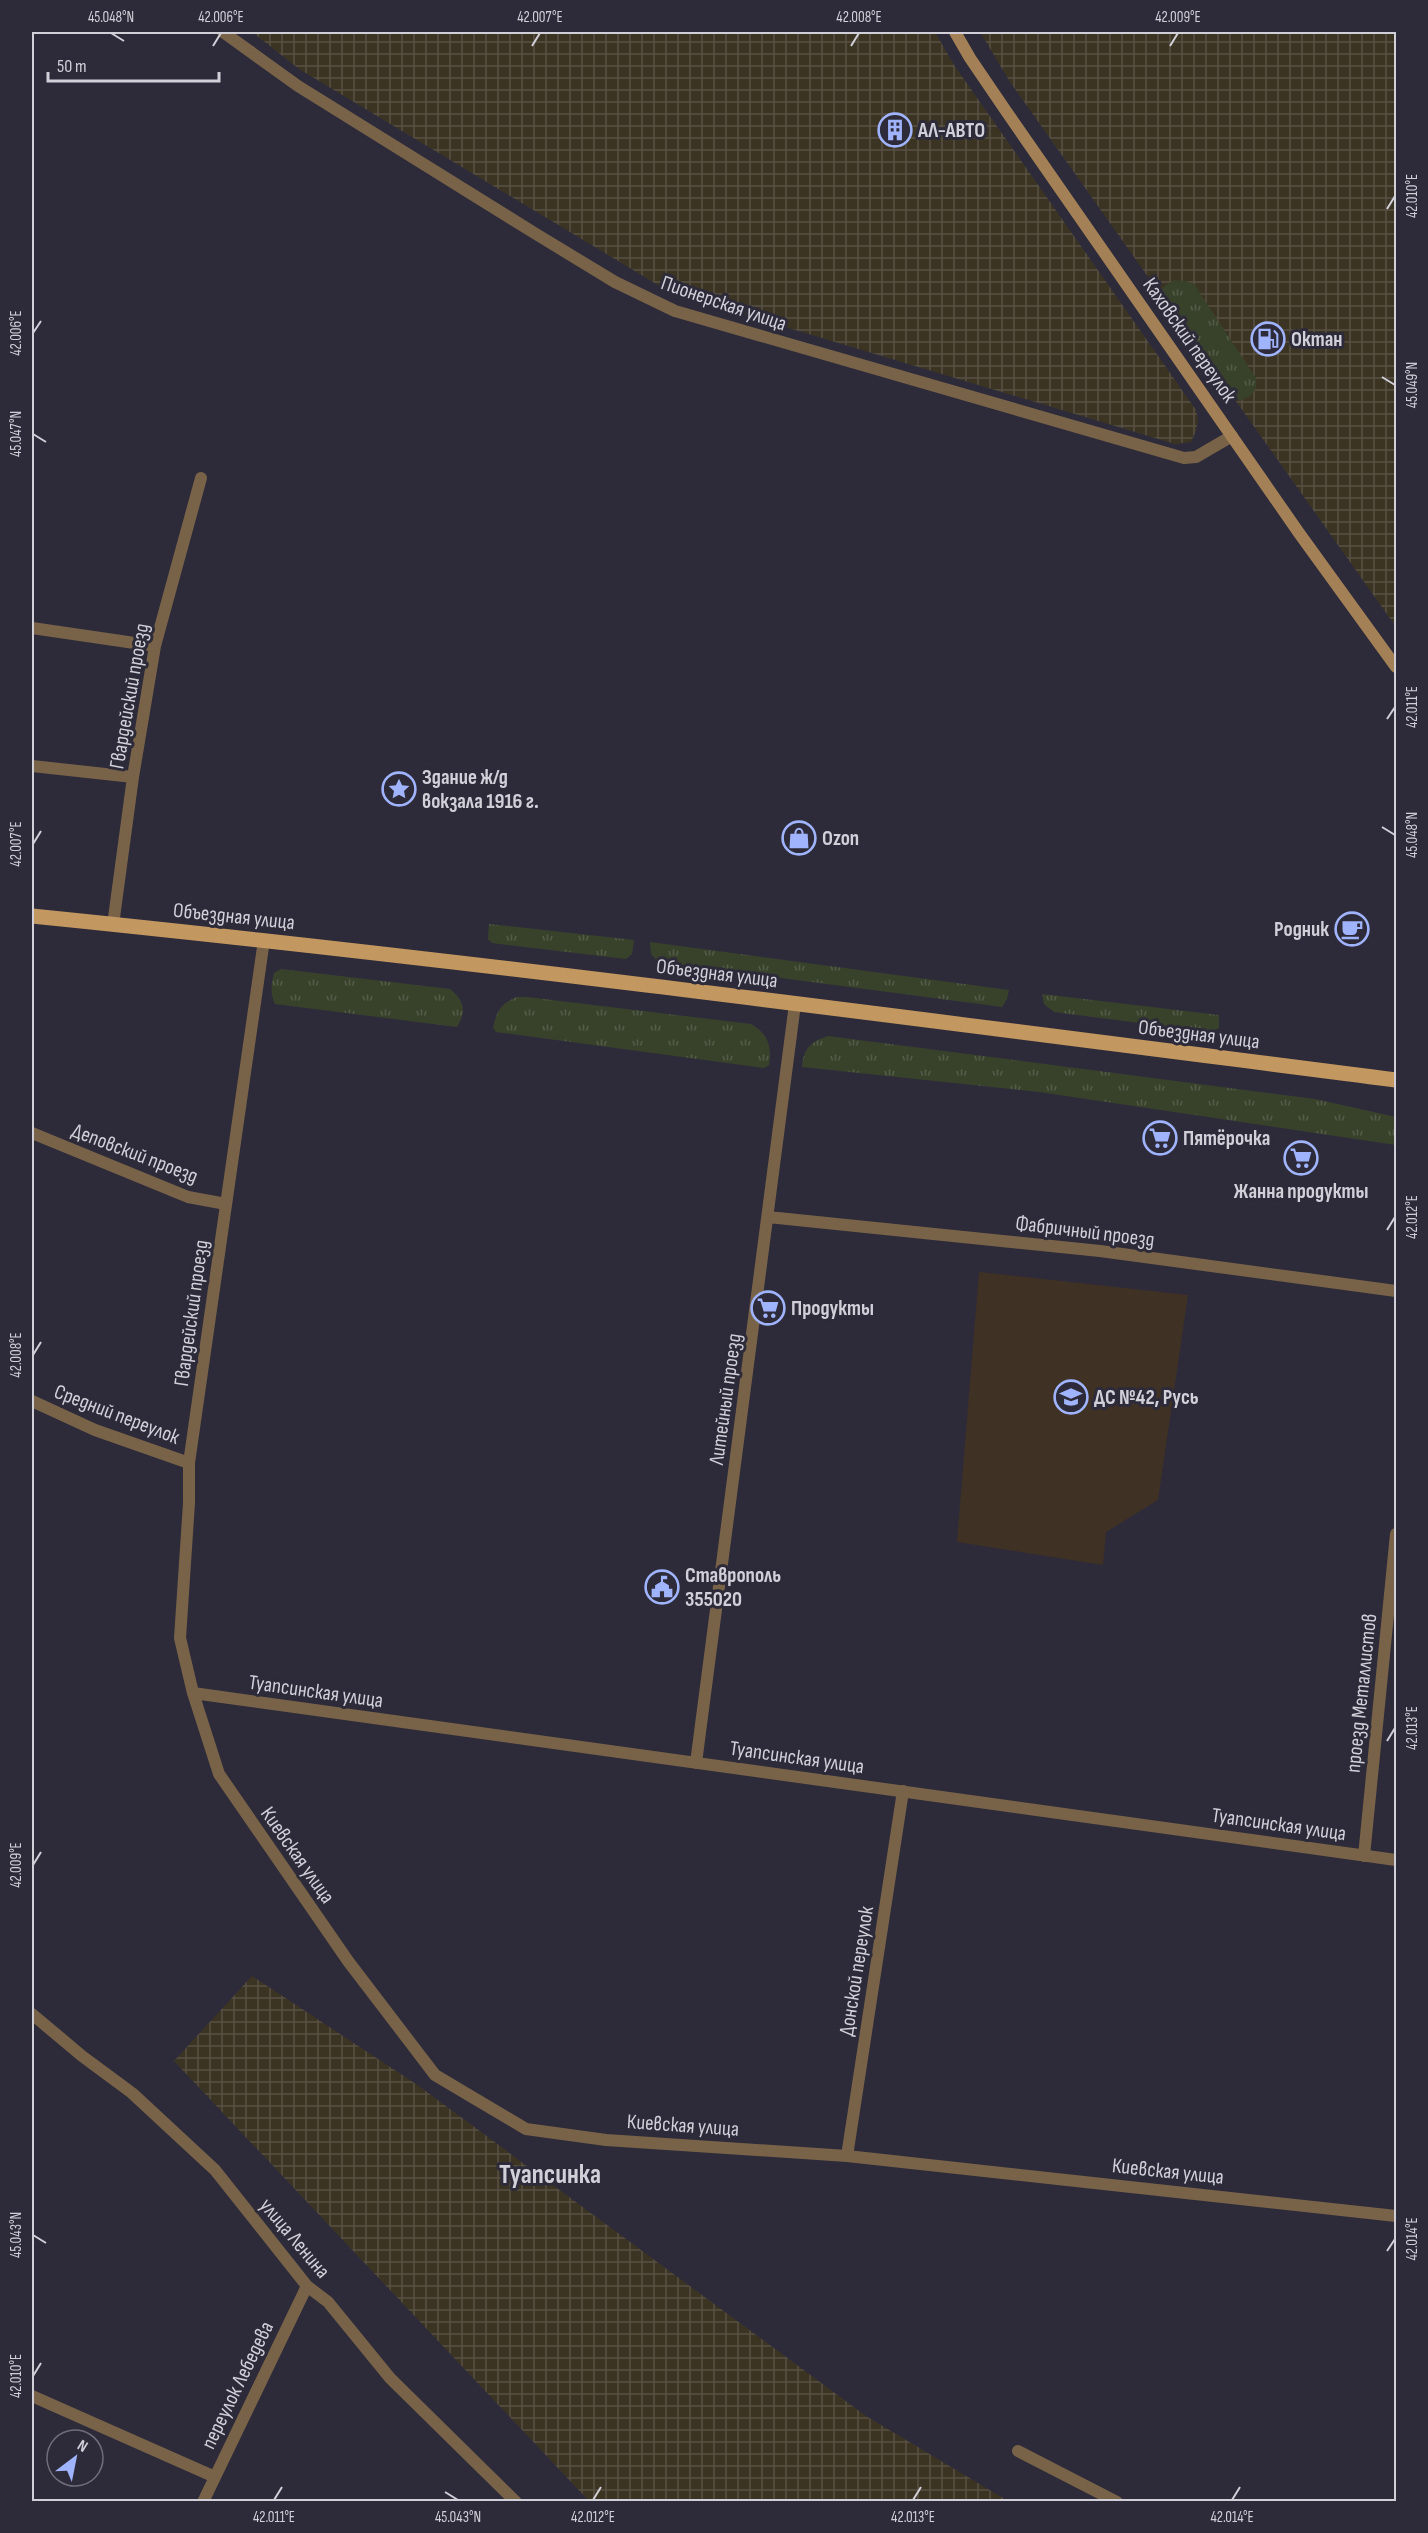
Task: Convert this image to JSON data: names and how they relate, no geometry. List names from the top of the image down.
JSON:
{
  "streets": {
    "main road": ["Каховский переулок", "Объездная улица"],
    "street": [
      "Пионерская улица",
      "Гвардейский проезд",
      "Деповский проезд",
      "Фабричный проезд",
      "Литейный проезд",
      "Средний переулок",
      "Туапсинская улица",
      "проезд Металлистов",
      "Киевская улица",
      "Донской переулок",
      "улица Ленина",
      "переулок Лебедева"
    ]
  },
  "crossings": [
    ["Пионерская улица", "Каховский переулок"],
    ["Гвардейский проезд", "Объездная улица"],
    ["Гвардейский проезд", "Деповский проезд"],
    ["Гвардейский проезд", "Средний переулок"],
    ["Гвардейский проезд", "Туапсинская улица"],
    ["Гвардейский проезд", "Киевская улица"],
    ["Объездная улица", "Литейный проезд"],
    ["Фабричный проезд", "Литейный проезд"],
    ["Литейный проезд", "Туапсинская улица"],
    ["Туапсинская улица", "проезд Металлистов"],
    ["Туапсинская улица", "Киевская улица"],
    ["Туапсинская улица", "Донской переулок"],
    ["Киевская улица", "Донской переулок"],
    ["улица Ленина", "переулок Лебедева"]
  ],
  "districts": ["Туапсинка"],
  "places": {
    "building": ["АЛ-АВТО"],
    "fuel station": ["Октан"],
    "place": ["Здание ж/д вокзала 1916 г."],
    "shop": ["Ozon"],
    "cafe": ["Родник"],
    "supermarket": ["Пятёрочка", "Жанна продукты", "Продукты"],
    "school or university": ["ДС №42, Русь"],
    "public building": ["Ставрополь 355020"]
  },
  "scale_bar": "50 m",
  "north": "top right",
  "coordinates": [
    "45.048°N",
    "42.006°E",
    "42.007°E",
    "42.008°E",
    "42.009°E",
    "42.010°E",
    "45.049°N",
    "45.047°N",
    "42.011°E",
    "42.012°E",
    "42.013°E",
    "45.043°N",
    "42.014°E"
  ]
}
